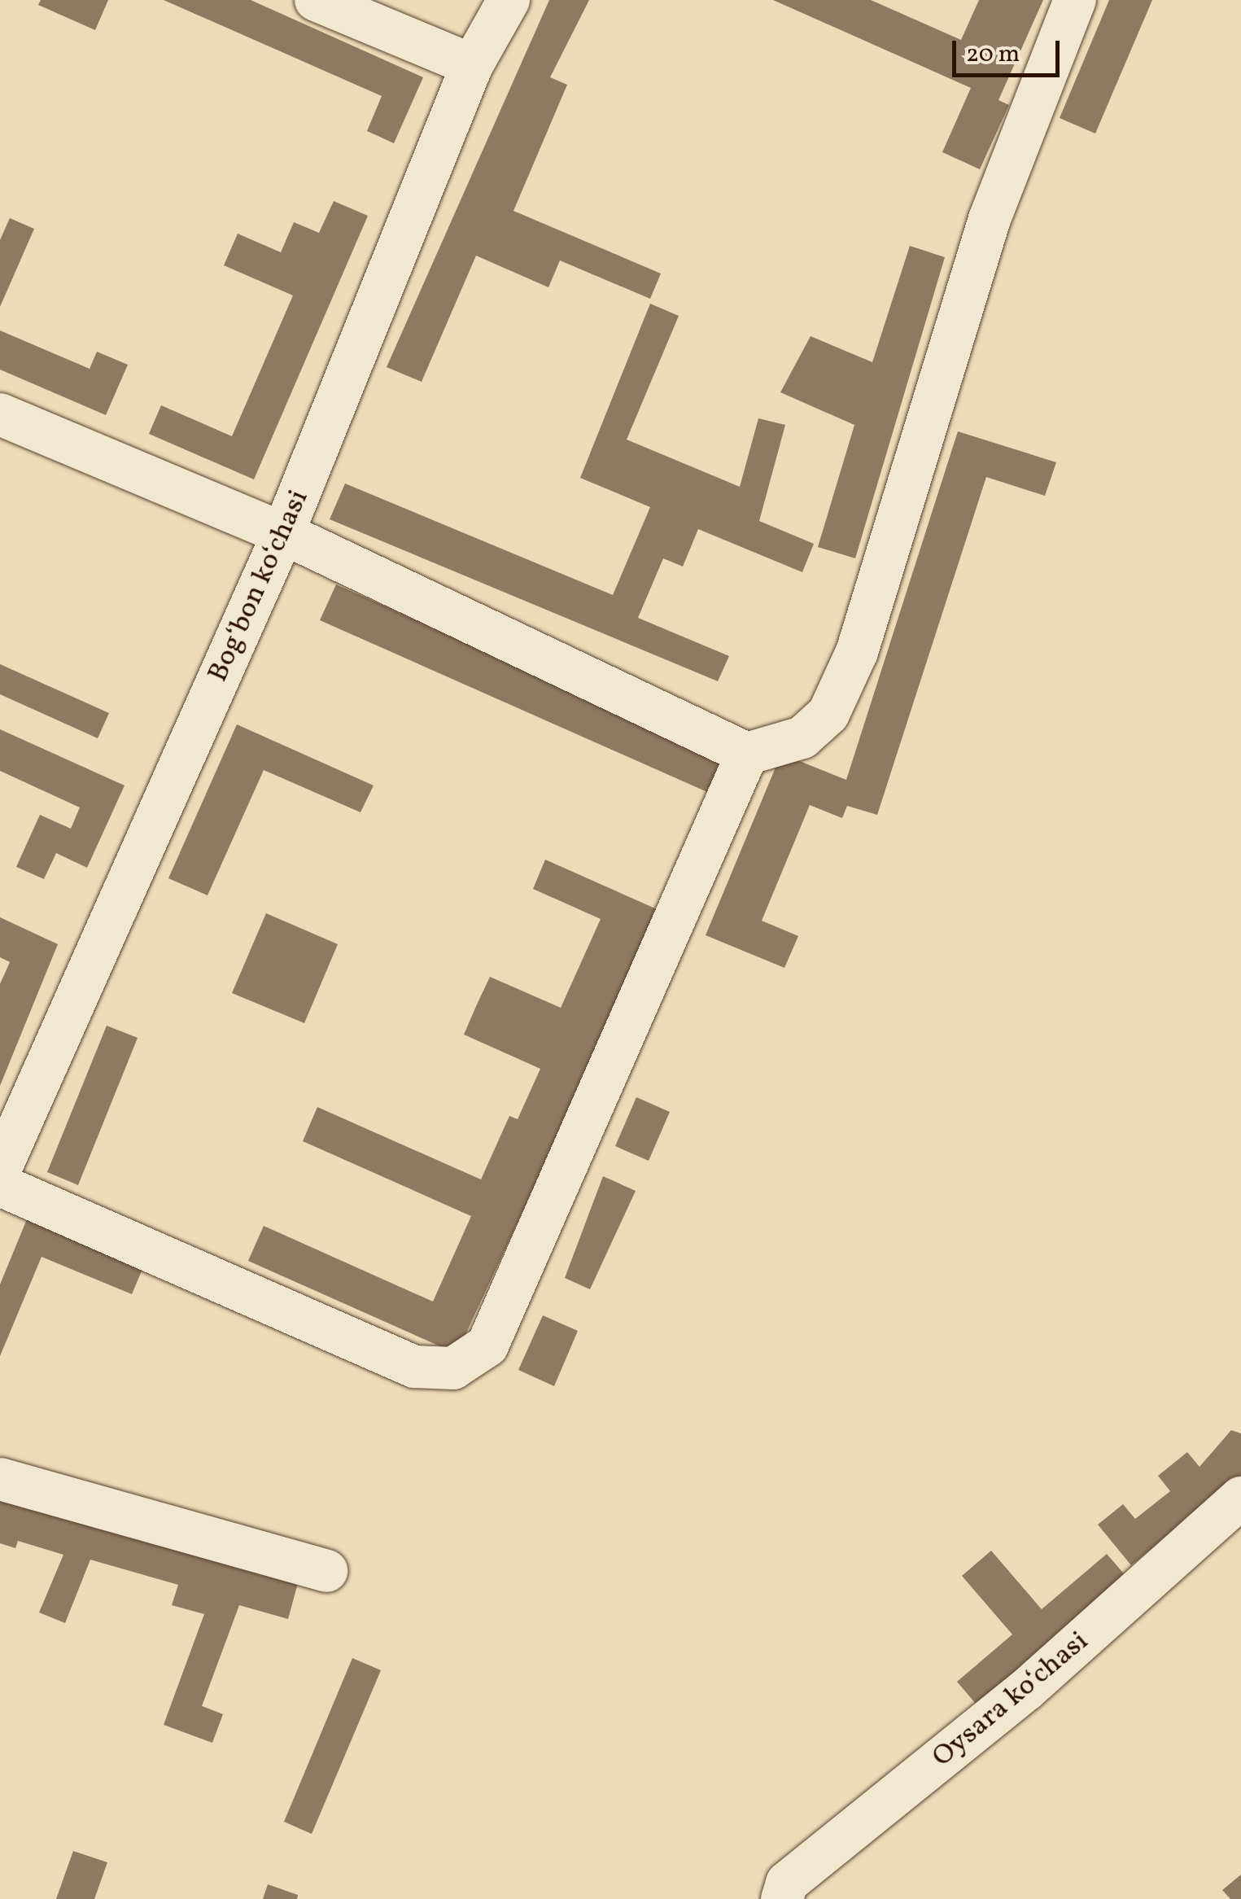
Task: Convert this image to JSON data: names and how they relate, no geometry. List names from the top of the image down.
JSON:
{
  "streets": {
    "street": ["Bogʻbon koʻchasi", "Oysara koʻchasi"]
  },
  "scale_bar": "20 m"
}
